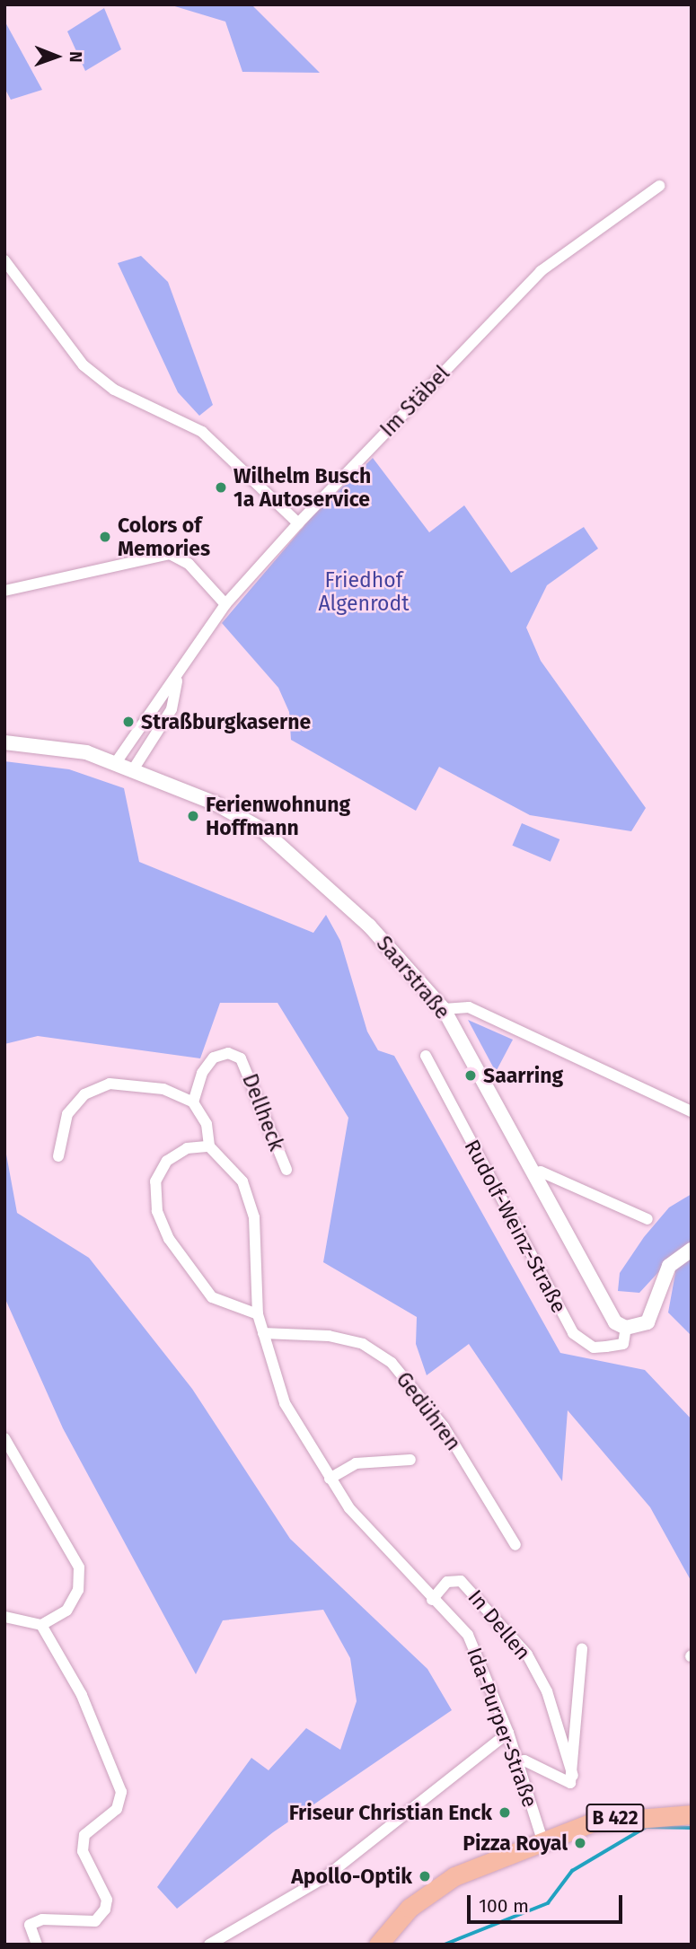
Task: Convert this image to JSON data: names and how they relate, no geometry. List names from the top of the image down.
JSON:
{
  "streets": {
    "main road": ["B 422"],
    "street": [
      "Im Stäbel",
      "Saarstraße",
      "Dellheck",
      "Rudolf-Weinz-Straße",
      "Gedühren",
      "In Dellen",
      "Ida-Purper-Straße"
    ]
  },
  "crossings": [
    ["Im Stäbel", "Saarstraße"],
    ["Saarstraße", "Rudolf-Weinz-Straße"],
    ["Gedühren", "Ida-Purper-Straße"],
    ["In Dellen", "Ida-Purper-Straße"],
    ["Ida-Purper-Straße", "B 422"]
  ],
  "parks": ["Friedhof Algenrodt"],
  "places": [
    "Wilhelm Busch 1a Autoservice",
    "Colors of Memories",
    "Straßburgkaserne",
    "Ferienwohnung Hoffmann",
    "Saarring",
    "Friseur Christian Enck",
    "Pizza Royal",
    "Apollo-Optik"
  ],
  "scale_bar": "100 m",
  "north": "right"
}
